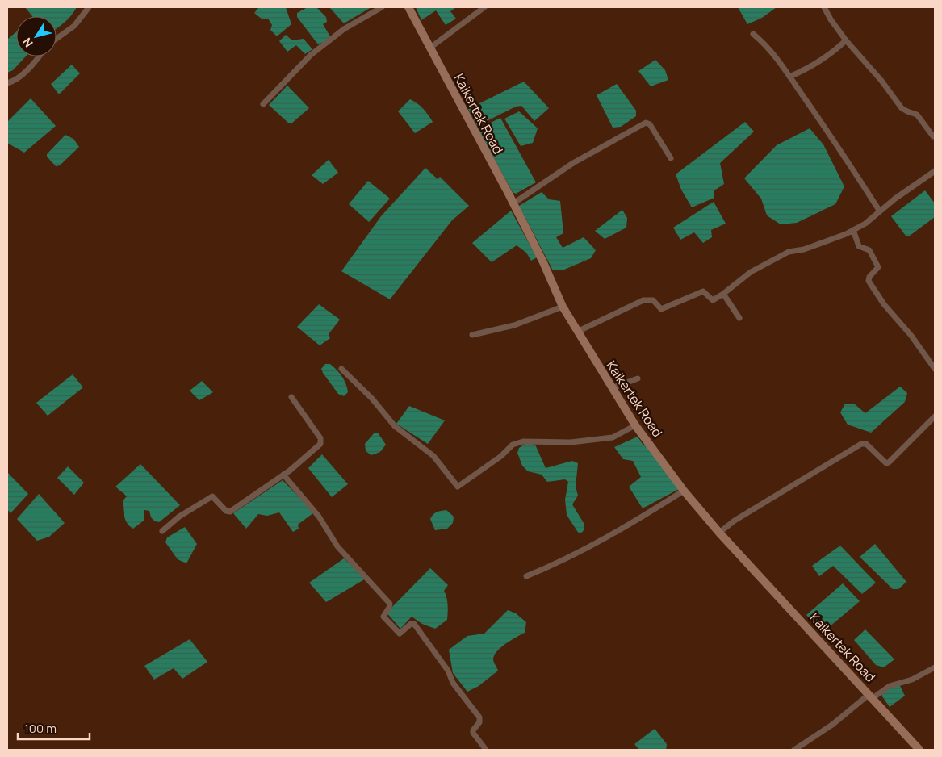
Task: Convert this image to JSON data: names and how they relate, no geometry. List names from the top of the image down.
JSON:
{
  "streets": {
    "main road": ["Kaikertek Road"]
  },
  "scale_bar": "100 m",
  "north": "bottom left"
}
